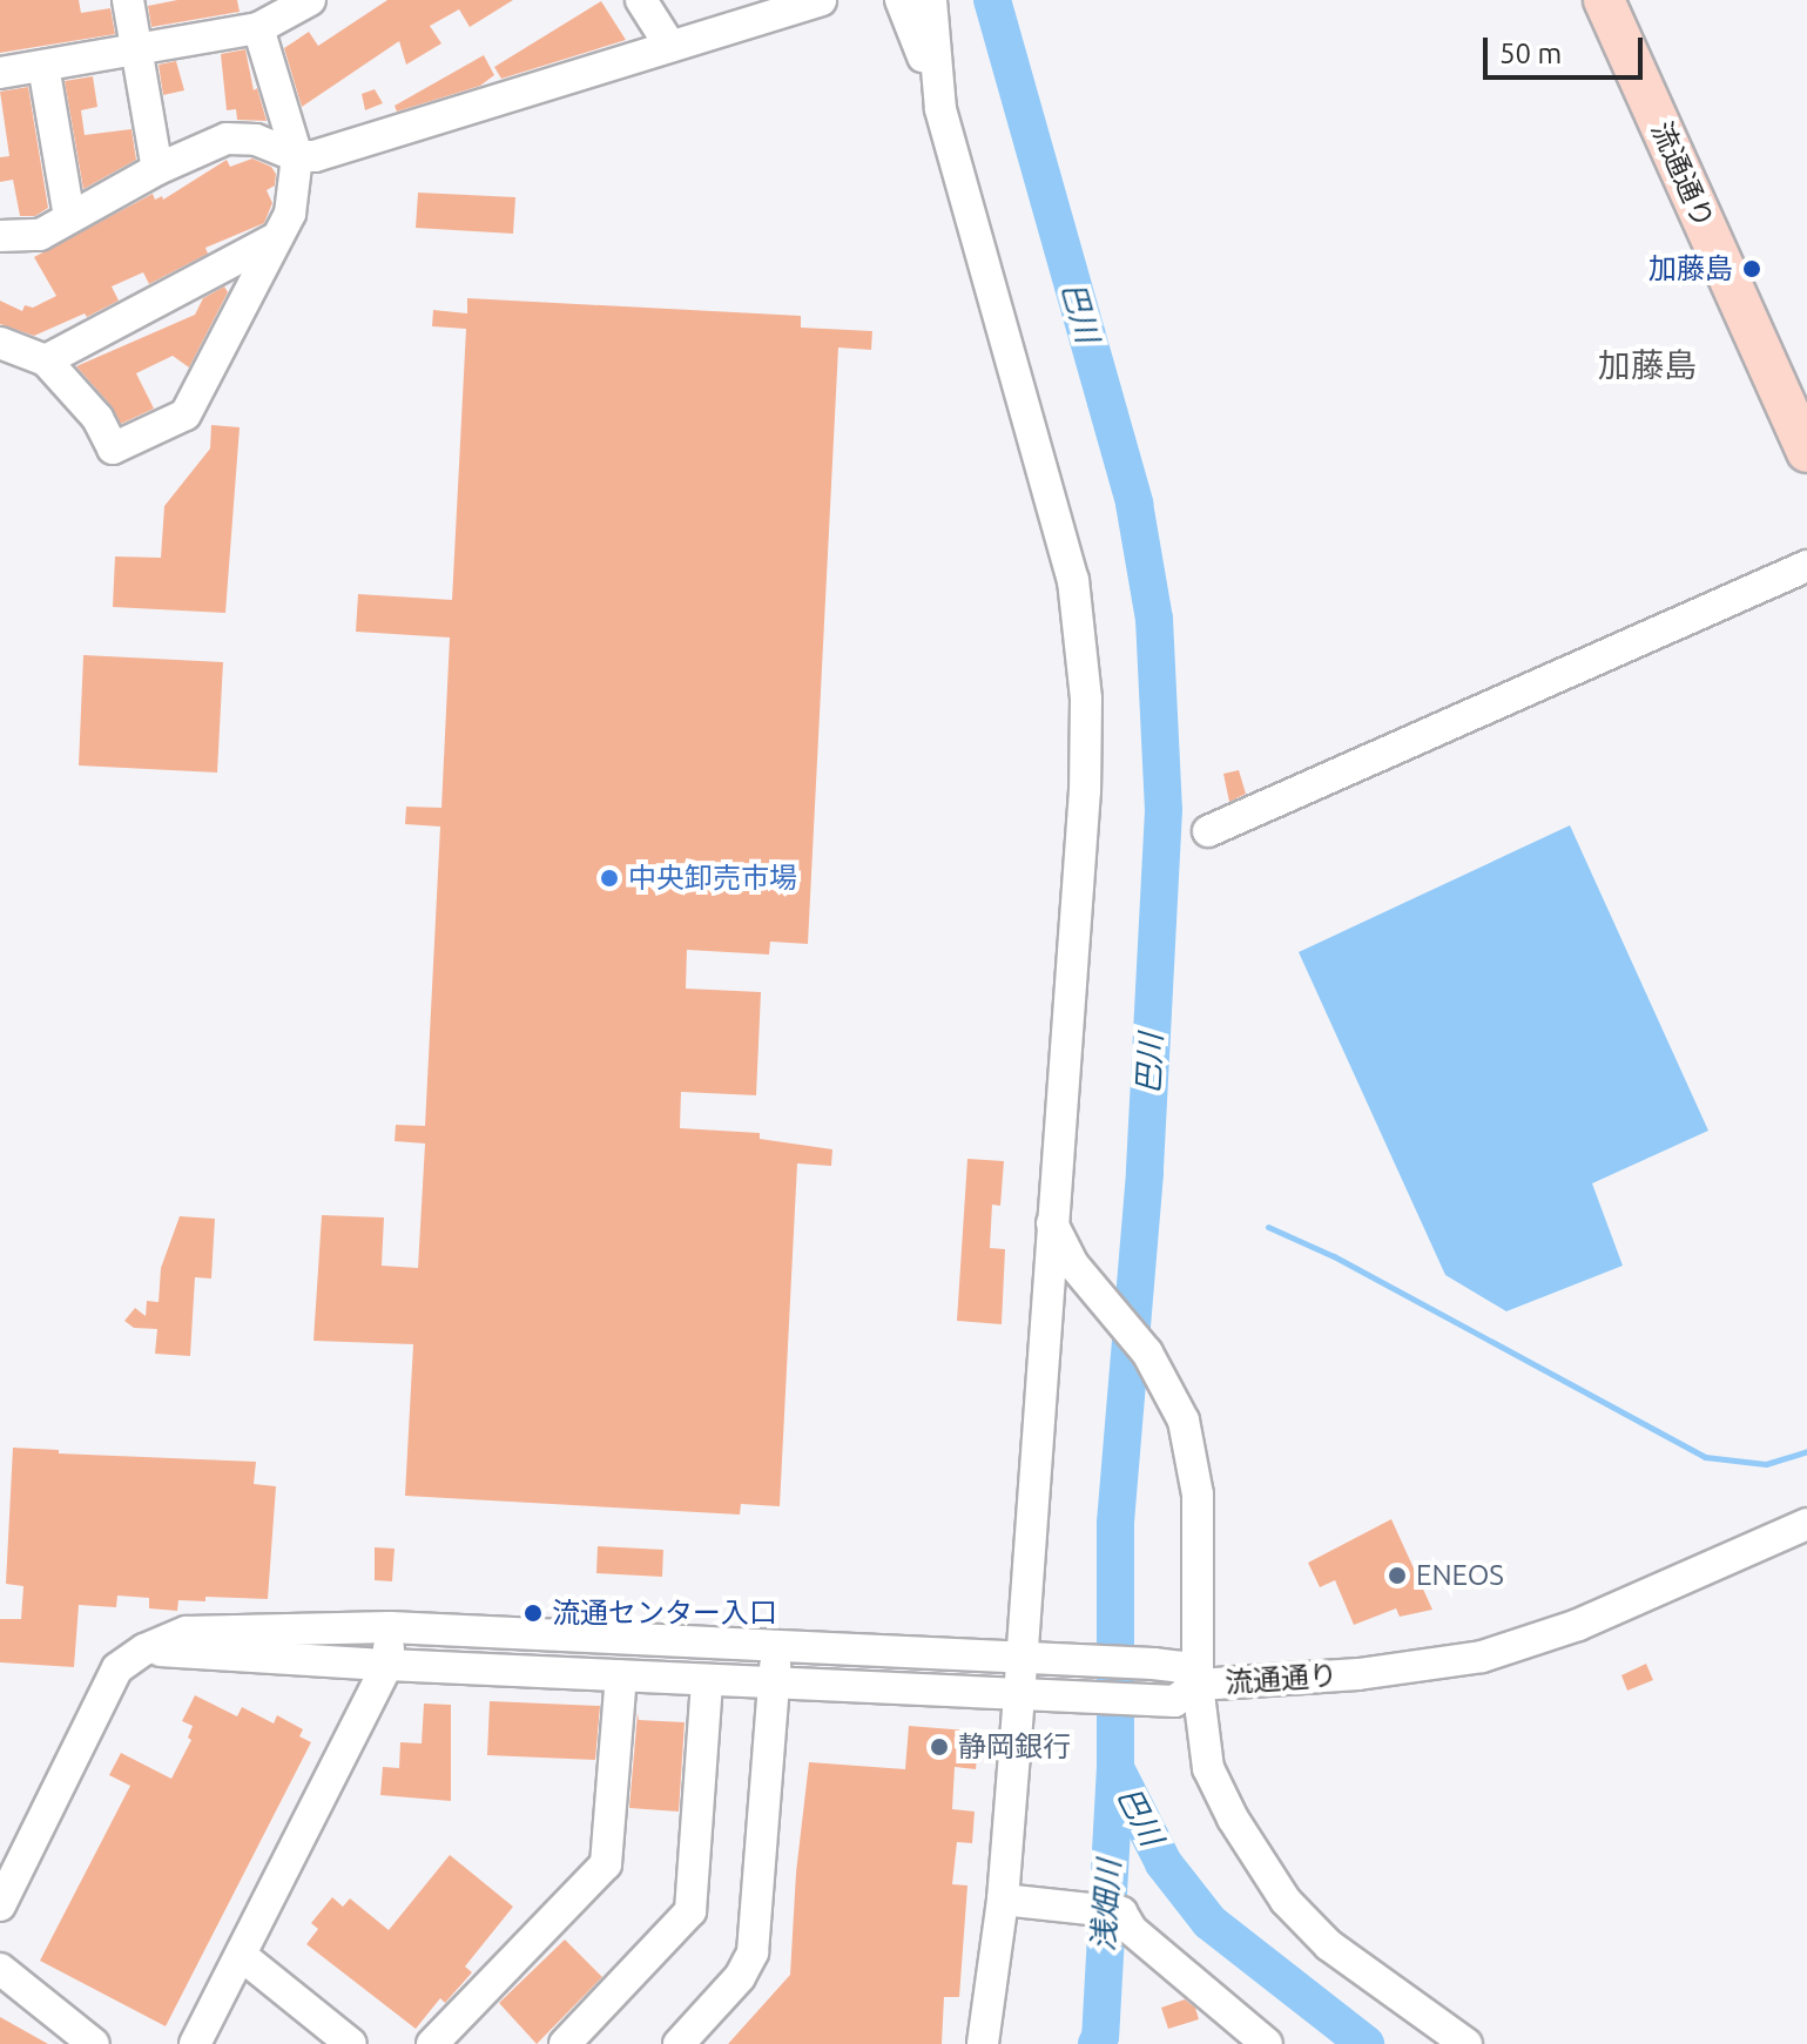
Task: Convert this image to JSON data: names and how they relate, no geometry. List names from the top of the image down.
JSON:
{
  "streets": {
    "main road": ["流通通り"]
  },
  "districts": ["加藤島"],
  "water": ["巴川", "浅畑川"],
  "places": [
    "加藤島",
    "中央卸売市場",
    "ENEOS",
    "流通センター入口",
    "静岡銀行"
  ],
  "scale_bar": "50 m"
}
